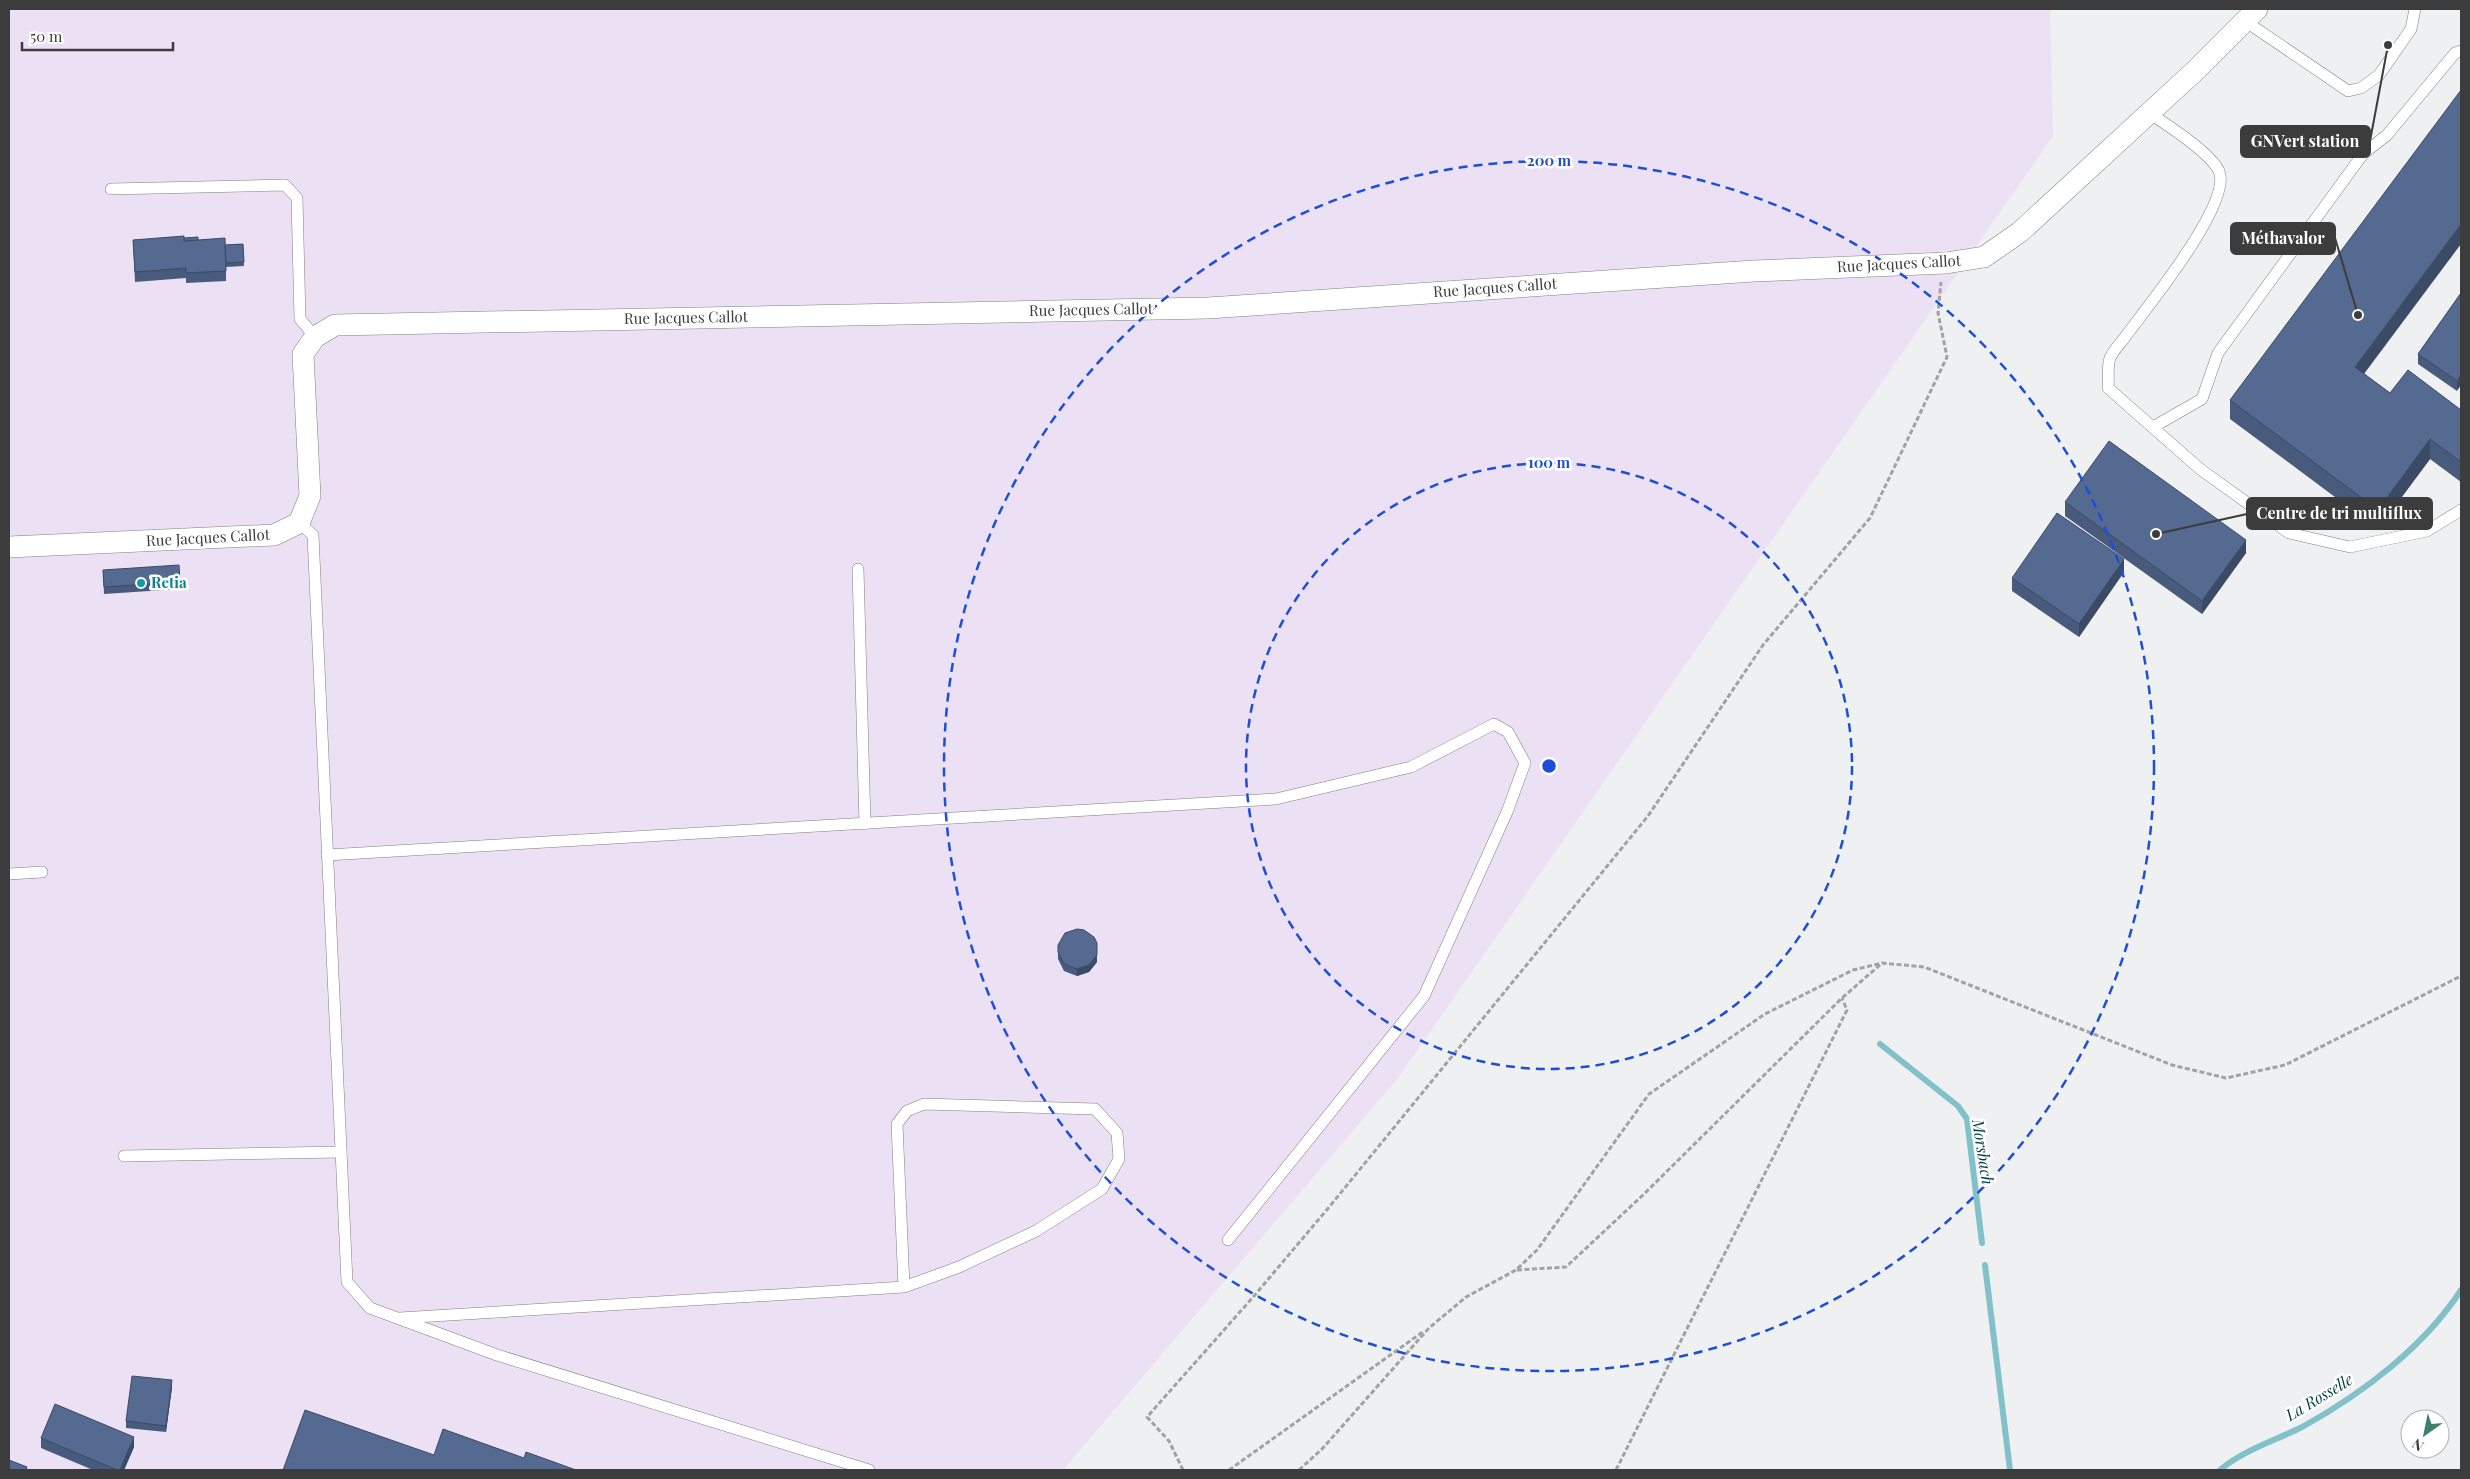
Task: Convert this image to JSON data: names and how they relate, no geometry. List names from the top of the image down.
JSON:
{
  "streets": {
    "street": ["Rue Jacques Callot"]
  },
  "water": ["Morsbach", "La Rosselle"],
  "places": [
    "GNVert station",
    "Méthavalor",
    "Centre de tri multiflux",
    "Retia"
  ],
  "scale_bar": "50 m",
  "north": "bottom left",
  "rings": ["200 m", "100 m"]
}
